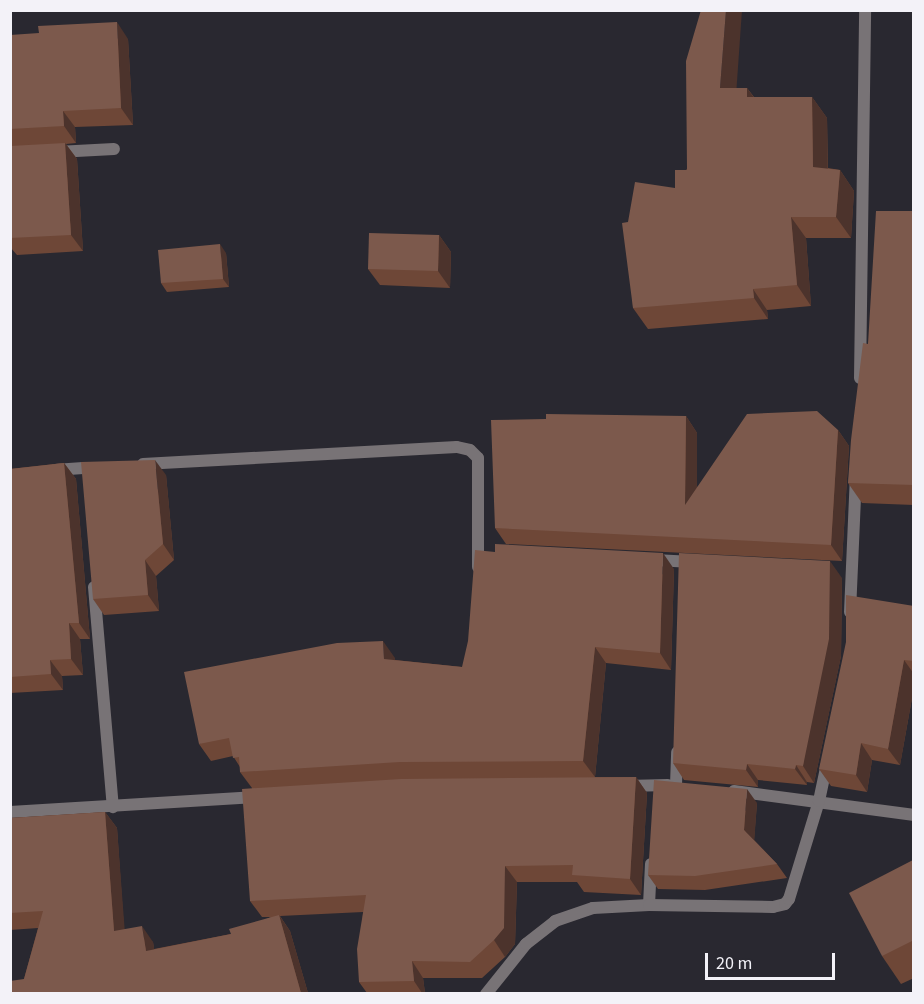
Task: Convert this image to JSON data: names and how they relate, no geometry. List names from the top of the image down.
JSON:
{
  "scale_bar": "20 m"
}
